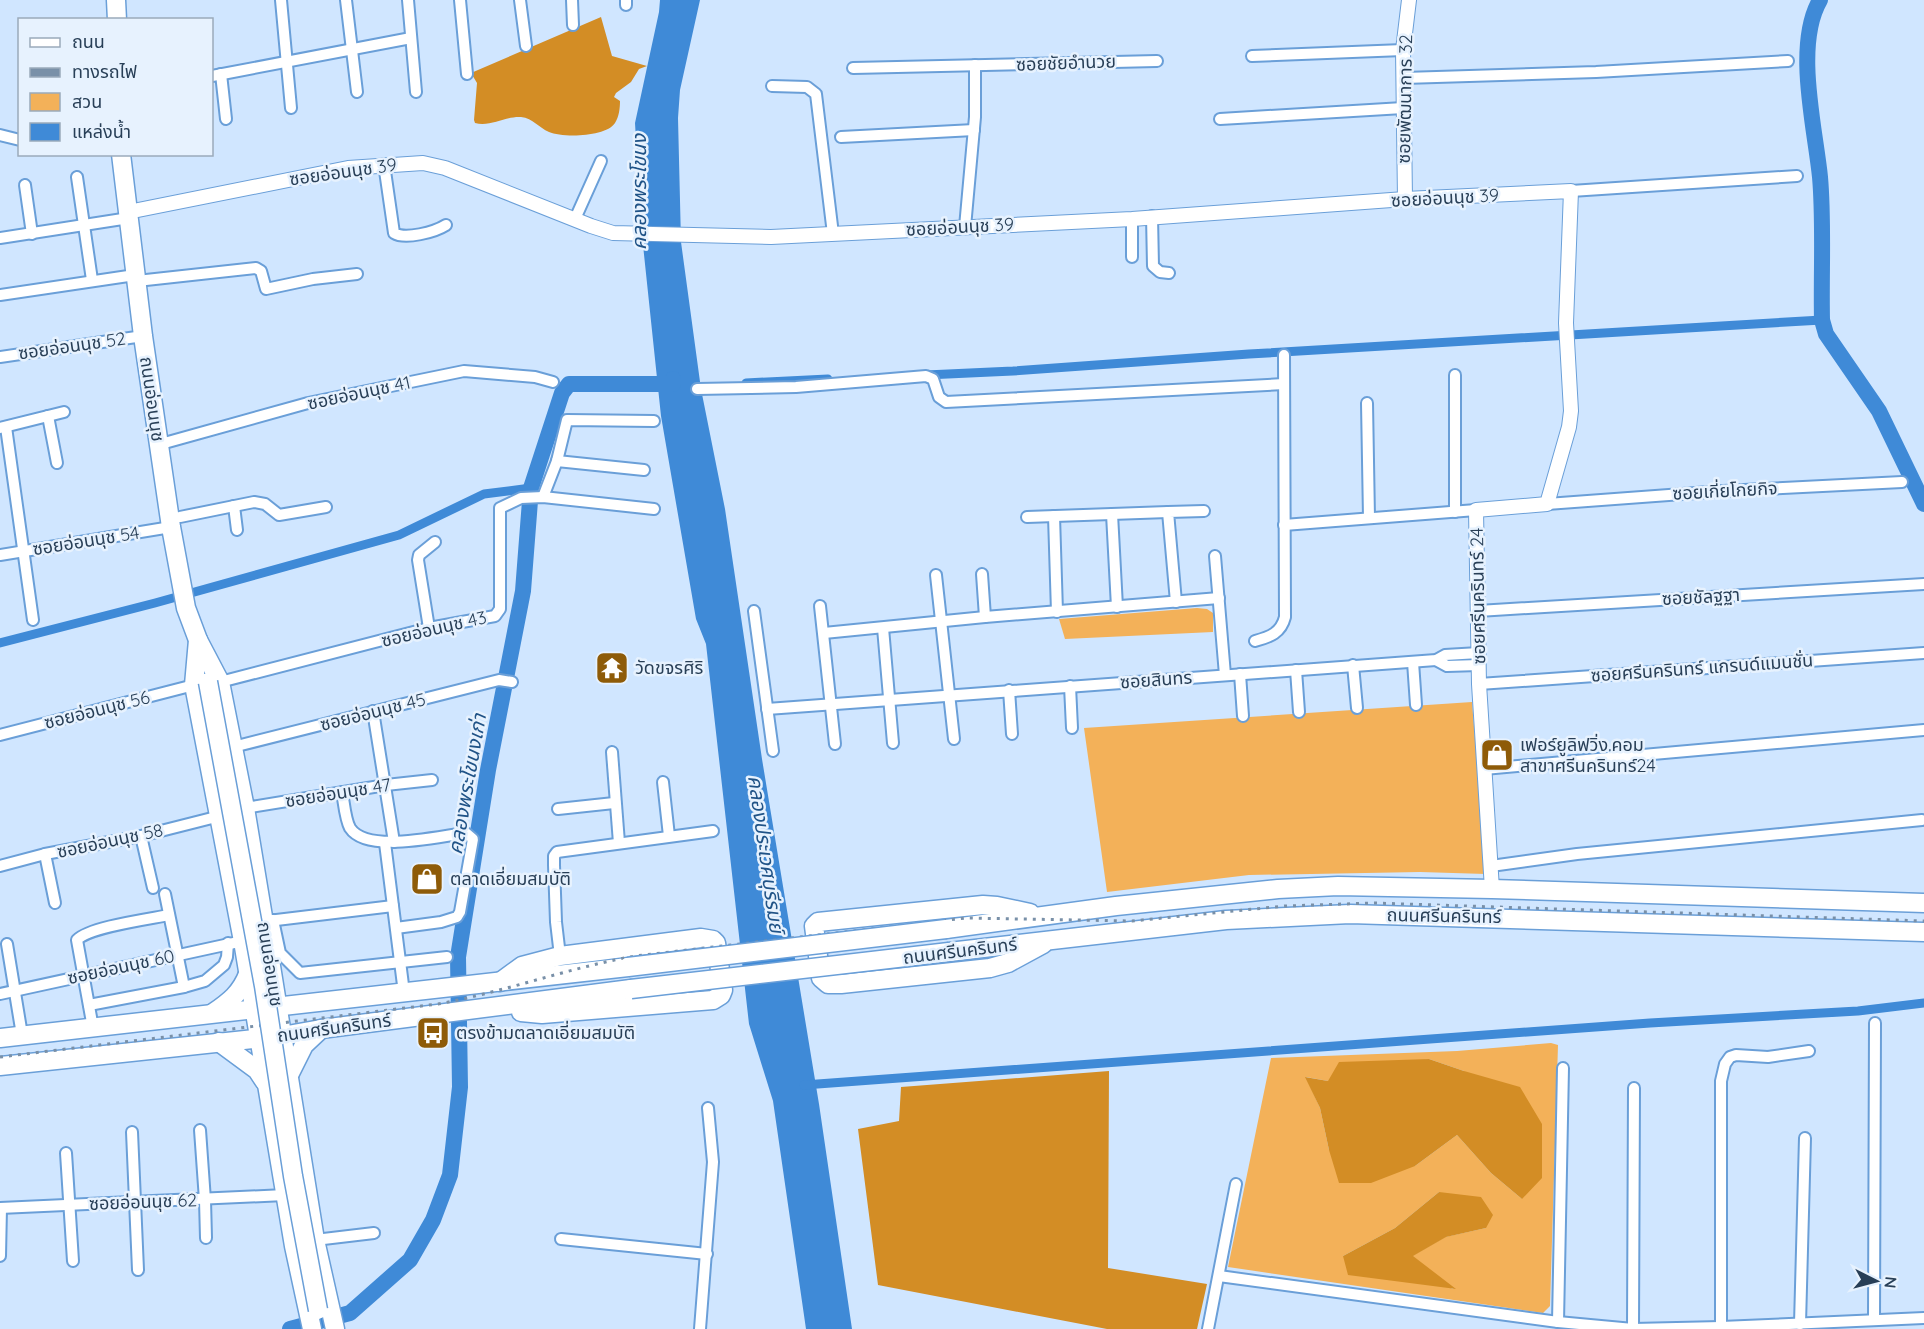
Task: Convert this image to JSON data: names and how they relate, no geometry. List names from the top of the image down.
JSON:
{
  "streets": {
    "main road": ["ถนนอ่อนนุช", "ถนนศรีนครินทร์"],
    "street": [
      "ซอยชัยอำนวย",
      "ซอยพัฒนาการ 32",
      "ซอยอ่อนนุช 39",
      "ซอยอ่อนนุช 52",
      "ซอยอ่อนนุช 41",
      "ซอยเกี่ยโกยกิจ",
      "ซอยอ่อนนุช 54",
      "ซอยศรีนครินทร์ 24",
      "ซอยชัลฐฐา",
      "ซอยอ่อนนุช 43",
      "ซอยศรีนครินทร์ แกรนด์แมนชั่น",
      "ซอยสินทร",
      "ซอยอ่อนนุช 56",
      "ซอยอ่อนนุช 45",
      "ซอยอ่อนนุช 47",
      "ซอยอ่อนนุช 58",
      "ซอยอ่อนนุช 60",
      "ซอยอ่อนนุช 62"
    ]
  },
  "crossings": [
    ["ซอยพัฒนาการ 32", "ซอยอ่อนนุช 39"],
    ["ซอยอ่อนนุช 39", "ถนนอ่อนนุช"],
    ["ซอยอ่อนนุช 52", "ถนนอ่อนนุช"],
    ["ซอยอ่อนนุช 41", "ถนนอ่อนนุช"],
    ["ถนนอ่อนนุช", "ซอยอ่อนนุช 54"],
    ["ถนนอ่อนนุช", "ซอยอ่อนนุช 43"],
    ["ถนนอ่อนนุช", "ซอยอ่อนนุช 56"],
    ["ถนนอ่อนนุช", "ซอยอ่อนนุช 45"],
    ["ถนนอ่อนนุช", "ซอยอ่อนนุช 47"],
    ["ถนนอ่อนนุช", "ซอยอ่อนนุช 58"],
    ["ถนนอ่อนนุช", "ถนนศรีนครินทร์"],
    ["ถนนอ่อนนุช", "ซอยอ่อนนุช 60"],
    ["ถนนอ่อนนุช", "ซอยอ่อนนุช 62"],
    ["ซอยเกี่ยโกยกิจ", "ซอยศรีนครินทร์ 24"],
    ["ซอยศรีนครินทร์ 24", "ซอยชัลฐฐา"],
    ["ซอยศรีนครินทร์ 24", "ซอยศรีนครินทร์ แกรนด์แมนชั่น"],
    ["ซอยศรีนครินทร์ 24", "ซอยสินทร"],
    ["ซอยศรีนครินทร์ 24", "ถนนศรีนครินทร์"],
    ["ซอยอ่อนนุช 43", "ซอยอ่อนนุช 56"]
  ],
  "water": ["คลองพระโขนง", "คลองพระโขนงเก่า", "คลองประเวศบุรีรมย์"],
  "places": {
    "temple": ["วัดขจรศิริ"],
    "shop": ["เฟอร์ยูลิฟวิ่ง.คอม สาขาศรีนครินทร์24", "ตลาดเอี่ยมสมบัติ"],
    "bus stop": ["ตรงข้ามตลาดเอี่ยมสมบัติ"]
  },
  "legend": [
    "ถนน",
    "ทางรถไฟ",
    "สวน",
    "แหล่งน้ำ"
  ],
  "north": "right"
}
